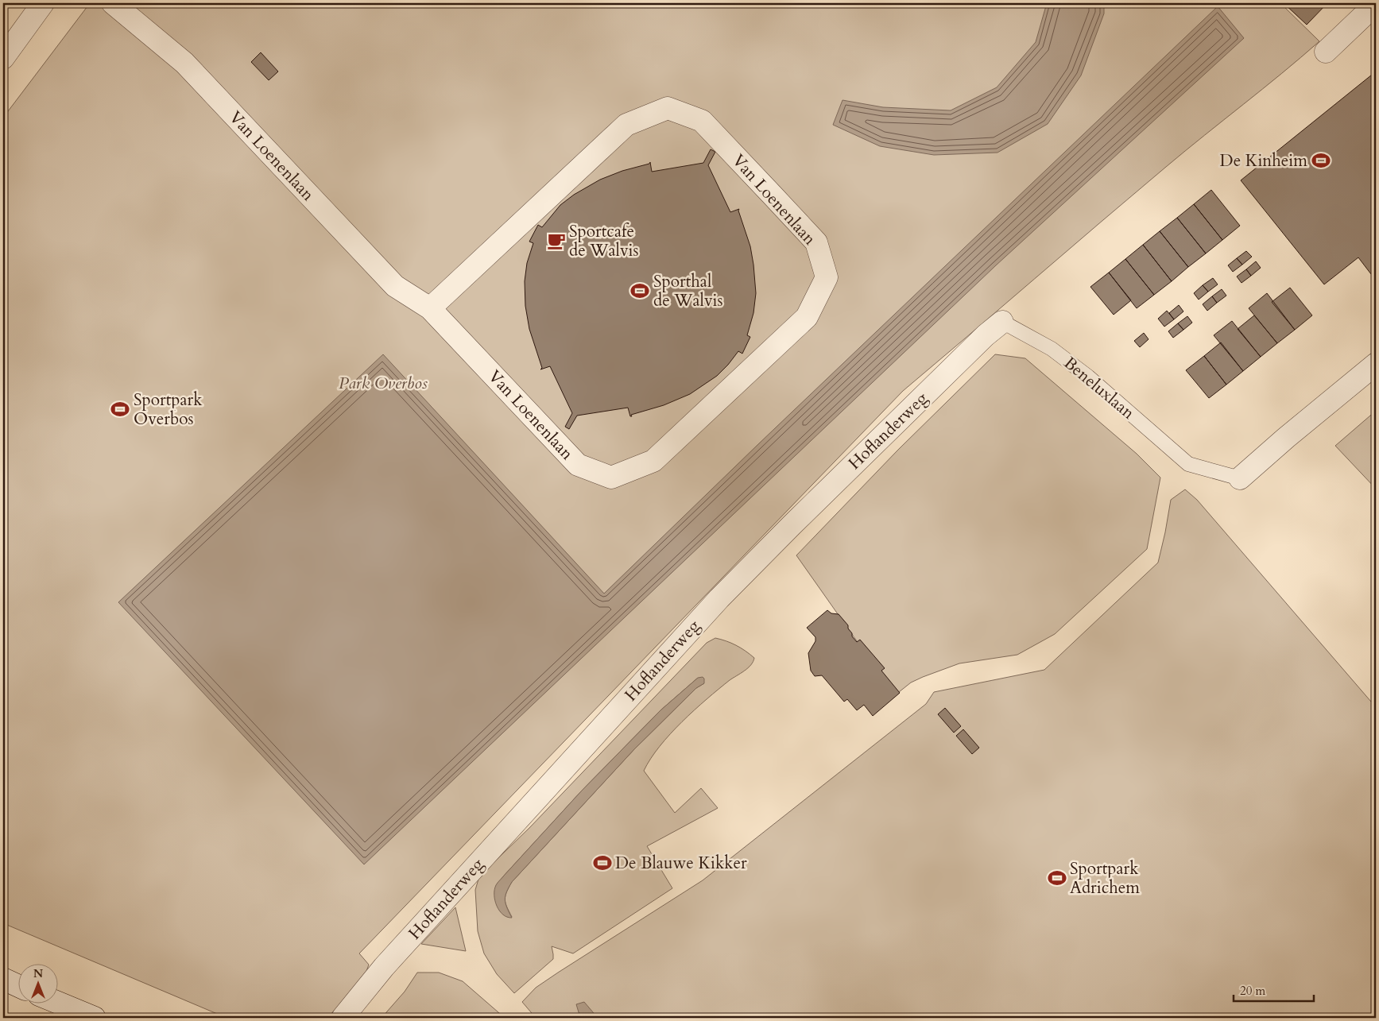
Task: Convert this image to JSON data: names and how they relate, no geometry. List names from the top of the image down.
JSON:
{
  "streets": {
    "street": ["Van Loenenlaan", "Hoflanderweg"],
    "lane": ["Beneluxlaan"]
  },
  "crossings": [
    ["Beneluxlaan", "Hoflanderweg"]
  ],
  "parks": ["Park Overbos"],
  "places": {
    "sports": [
      "De Kinheim",
      "Sporthal de Walvis",
      "Sportpark Overbos",
      "De Blauwe Kikker",
      "Sportpark Adrichem"
    ],
    "cafe": ["Sportcafe de Walvis"]
  },
  "scale_bar": "20 m",
  "north": "top"
}
